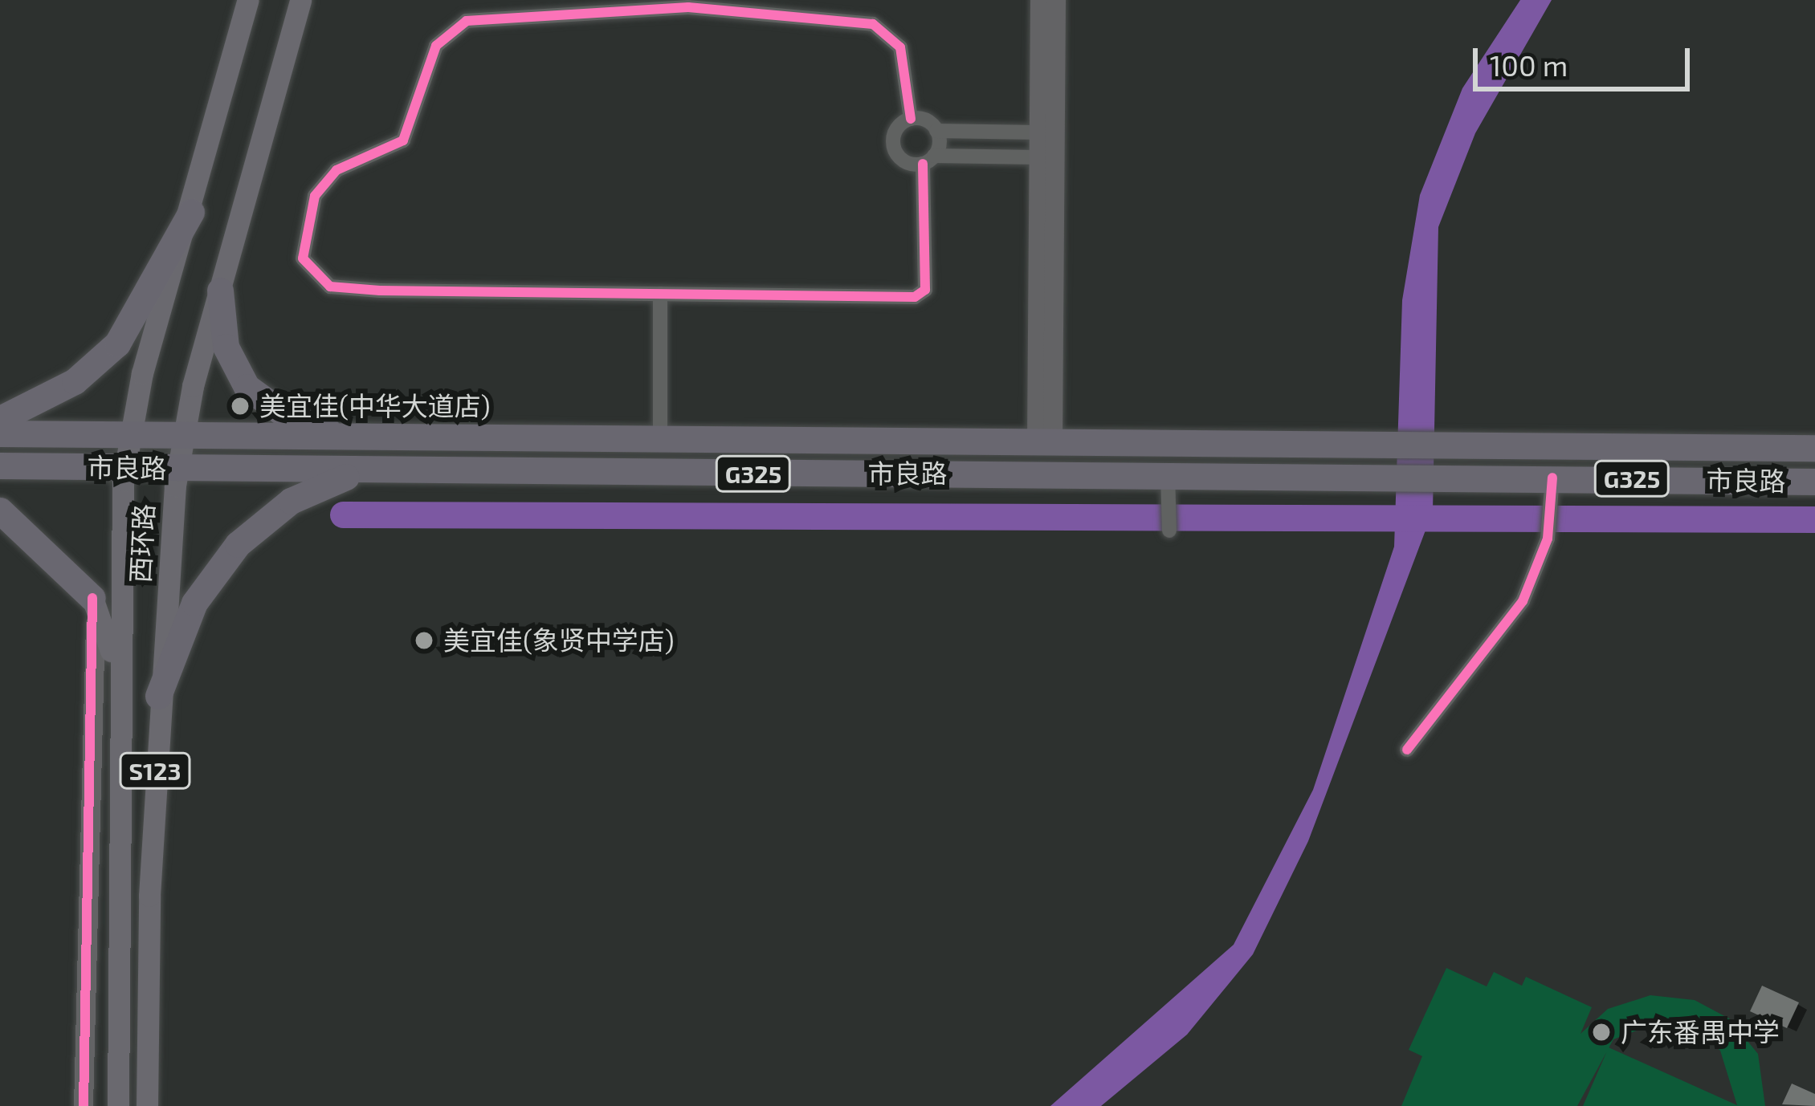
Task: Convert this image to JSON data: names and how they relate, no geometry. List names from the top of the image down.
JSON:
{
  "streets": {
    "highway": ["市良路", "G325"],
    "main road": ["西环路", "S123"]
  },
  "crossings": [
    ["市良路", "西环路"]
  ],
  "places": ["美宜佳(中华大道店)", "美宜佳(象贤中学店)", "广东番禺中学"],
  "scale_bar": "100 m"
}
